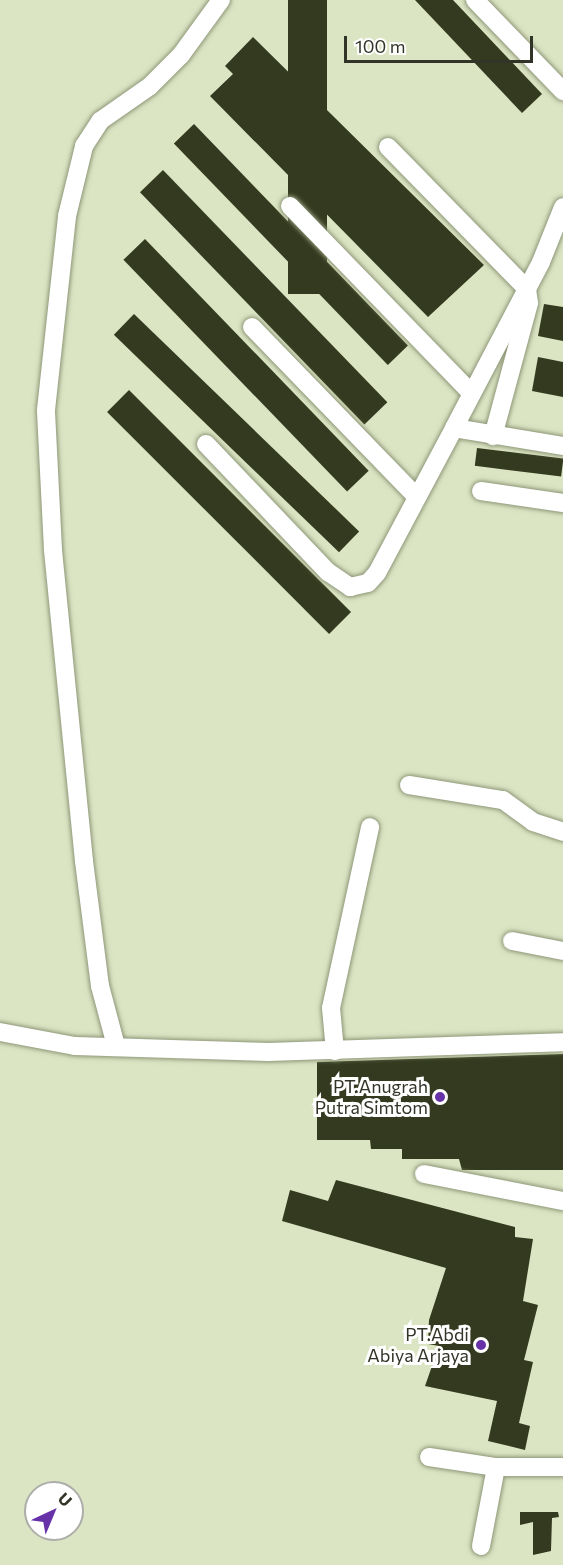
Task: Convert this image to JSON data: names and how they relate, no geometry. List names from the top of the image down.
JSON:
{
  "places": ["PT.Anugrah Putra Simtom", "PT.Abdi Abiya Arjaya"],
  "scale_bar": "100 m",
  "north": "top right"
}
